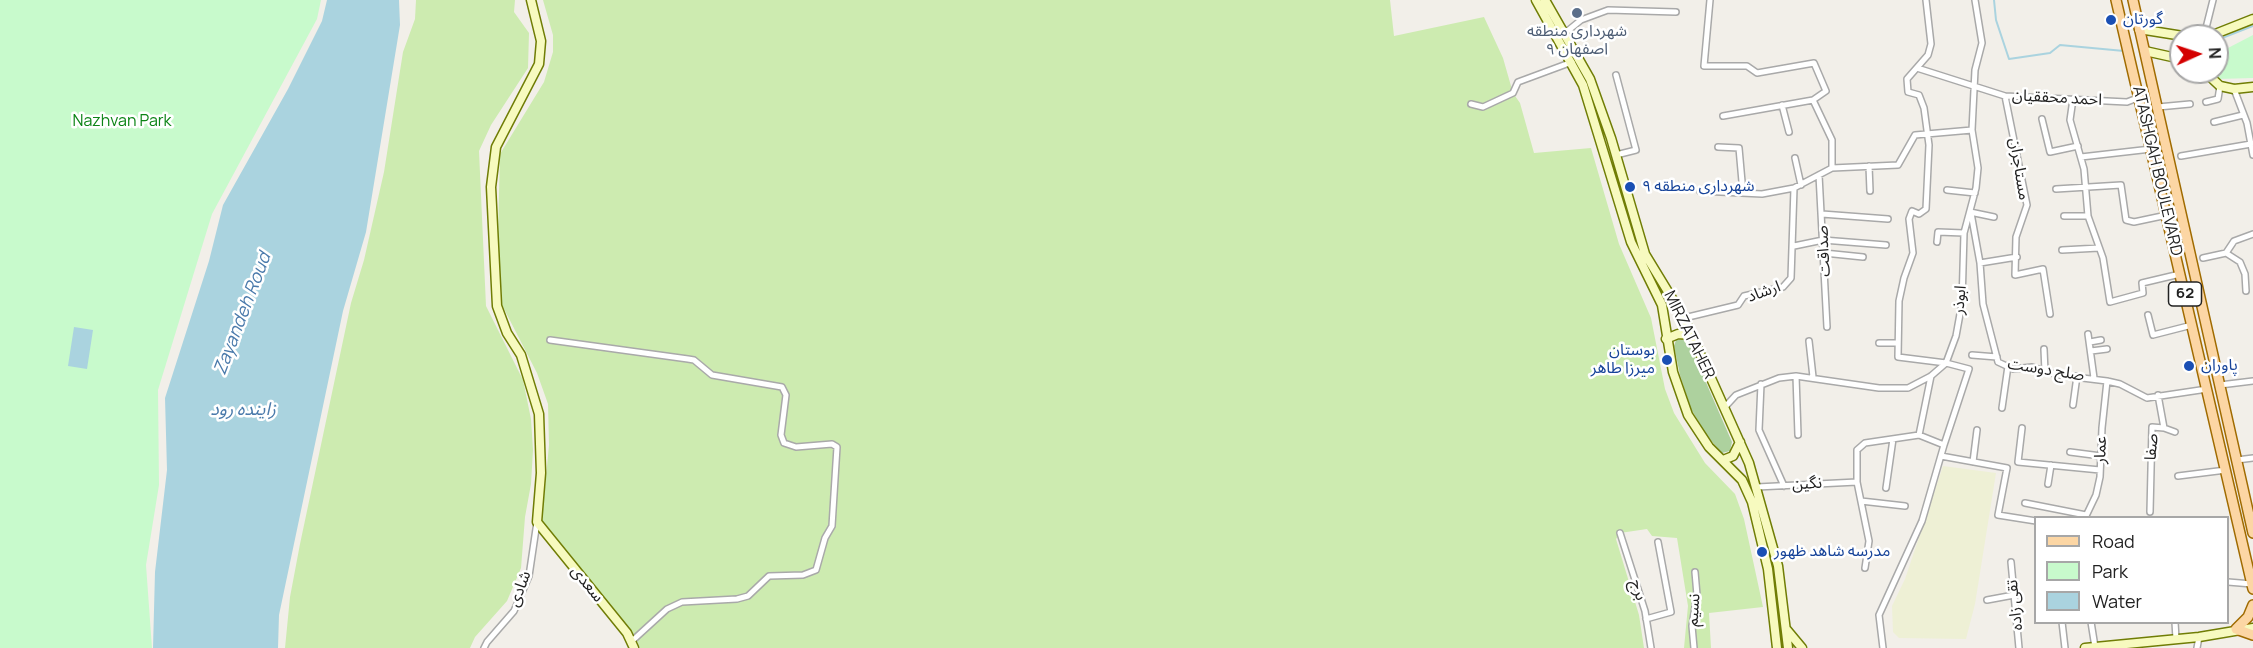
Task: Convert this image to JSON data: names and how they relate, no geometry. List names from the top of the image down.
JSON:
{
  "streets": {
    "main road": [
      "ATASHGAH BOULEVARD",
      "62",
      "MIRZATAHER",
      "سعدی"
    ],
    "street": [
      "احمد محققیان",
      "مستاجران",
      "صداقت",
      "ارشاد",
      "ابوذر",
      "صلح دوست",
      "صفا",
      "عمار",
      "نگین",
      "شادی",
      "برج",
      "تقی زاده",
      "نسیم"
    ]
  },
  "crossings": [
    ["احمد محققیان", "مستاجران"],
    ["احمد محققیان", "ATASHGAH BOULEVARD"],
    ["احمد محققیان", "ابوذر"],
    ["ATASHGAH BOULEVARD", "صلح دوست"],
    ["ارشاد", "MIRZATAHER"],
    ["ابوذر", "MIRZATAHER"],
    ["ابوذر", "صلح دوست"],
    ["MIRZATAHER", "نگین"],
    ["صلح دوست", "صفا"],
    ["صلح دوست", "عمار"],
    ["سعدی", "شادی"]
  ],
  "water": ["Zayandeh Roud", "زاینده رود"],
  "parks": ["Nazhvan Park"],
  "places": [
    "شهرداری منطقه ۹ اصفهان",
    "گورتان",
    "شهرداری منطقه ۹",
    "بوستان میرزا طاهر",
    "پاوران",
    "مدرسه شاهد ظهور"
  ],
  "legend": ["Road", "Park", "Water"],
  "north": "right"
}
